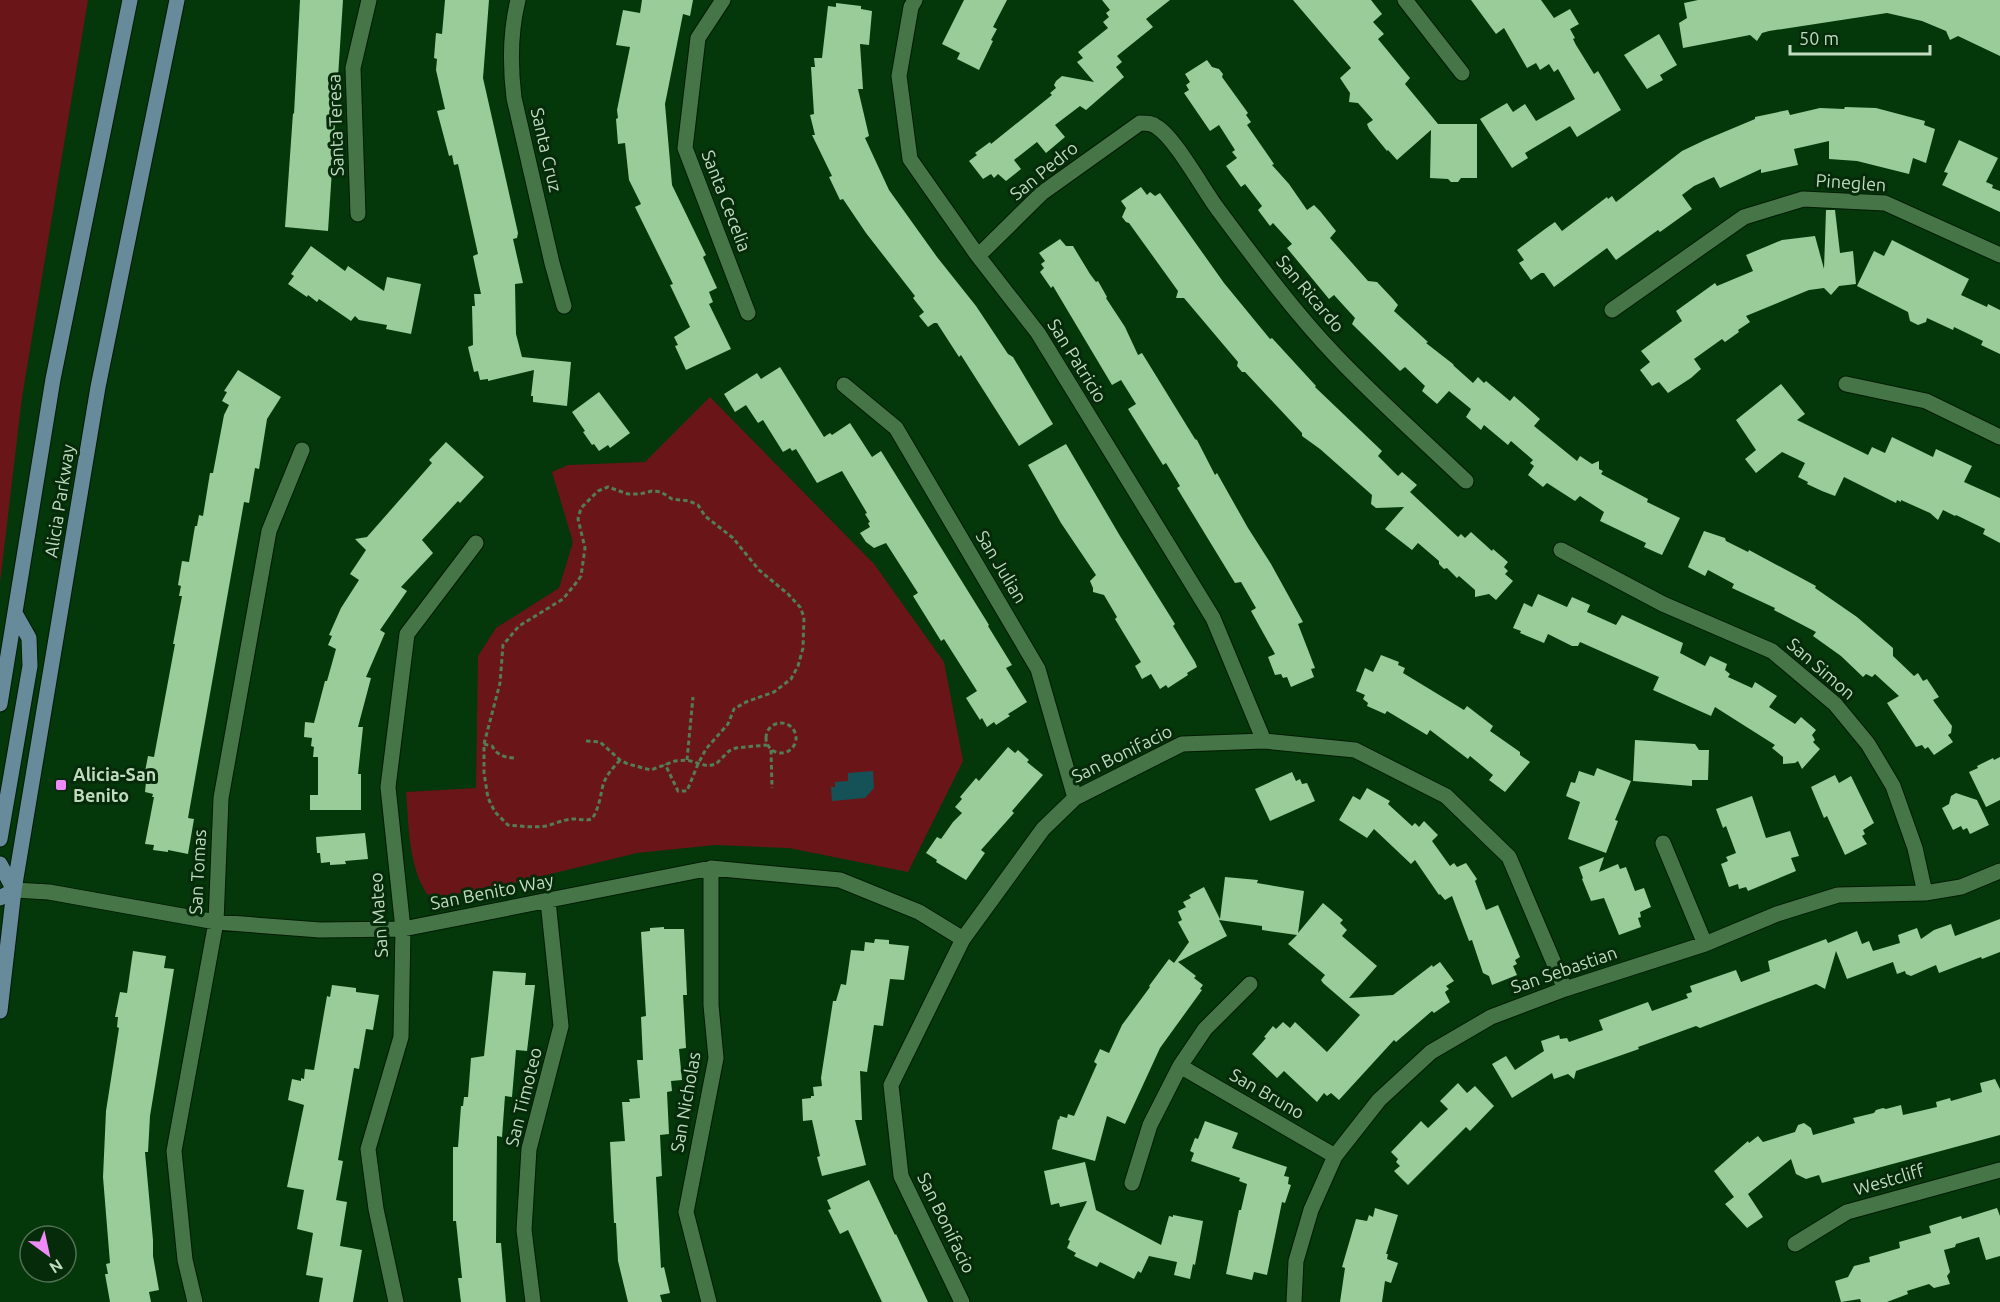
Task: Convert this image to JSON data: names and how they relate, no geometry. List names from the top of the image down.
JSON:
{
  "streets": {
    "main road": ["Alicia Parkway"],
    "street": [
      "Santa Teresa",
      "Santa Cruz",
      "San Pedro",
      "Pineglen",
      "Santa Cecelia",
      "San Ricardo",
      "San Patricio",
      "San Julian",
      "San Simon",
      "San Bonifacio",
      "San Tomas",
      "San Benito Way",
      "San Mateo",
      "San Sebastian",
      "San Bruno",
      "San Timoteo",
      "San Nicholas",
      "Westcliff"
    ]
  },
  "crossings": [
    ["San Pedro", "San Ricardo"],
    ["San Pedro", "San Patricio"],
    ["San Patricio", "San Bonifacio"],
    ["Alicia Parkway", "San Benito Way"],
    ["San Julian", "San Bonifacio"],
    ["San Simon", "San Sebastian"],
    ["San Bonifacio", "San Benito Way"],
    ["San Bonifacio", "San Sebastian"],
    ["San Tomas", "San Benito Way"],
    ["San Benito Way", "San Mateo"],
    ["San Benito Way", "San Timoteo"],
    ["San Benito Way", "San Nicholas"],
    ["San Sebastian", "San Bruno"]
  ],
  "places": {
    "transit": ["Alicia-San Benito"]
  },
  "scale_bar": "50 m",
  "north": "bottom right"
}
